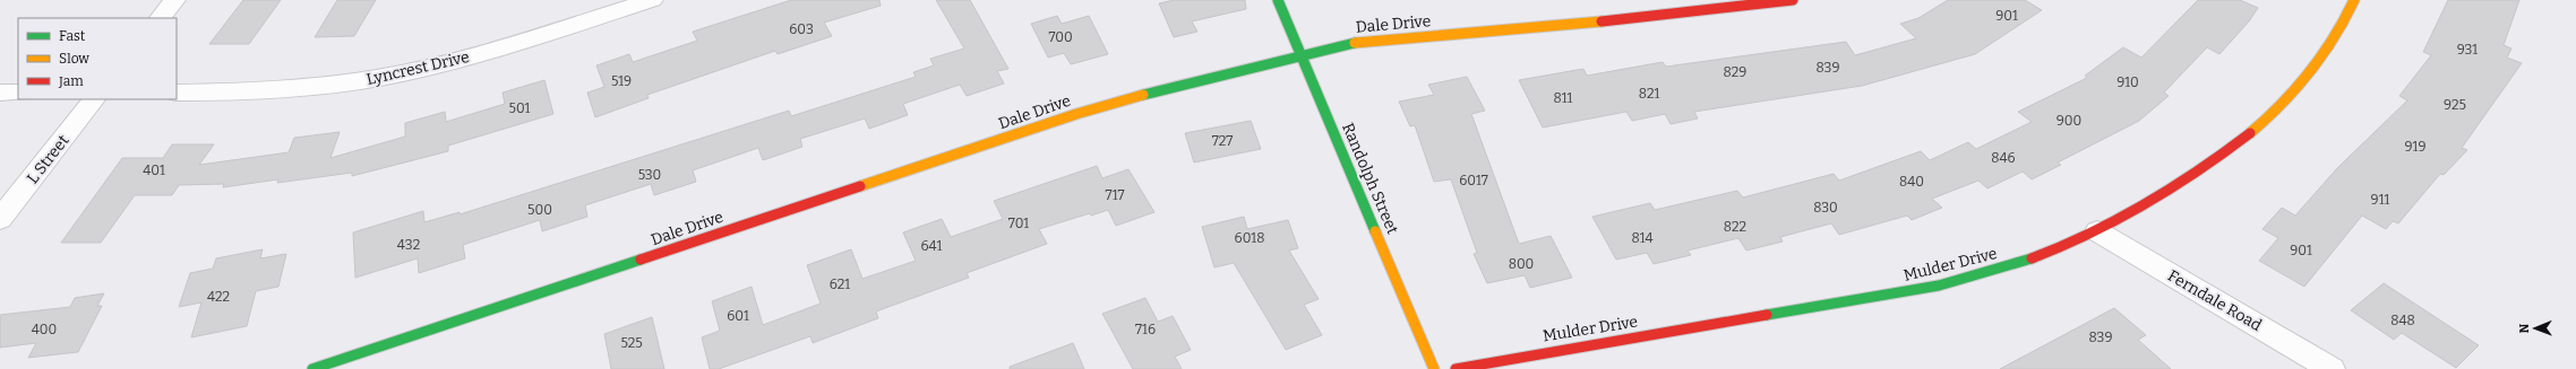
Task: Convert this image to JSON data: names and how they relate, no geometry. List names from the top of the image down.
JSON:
{
  "streets": {
    "street": [
      "Dale Drive",
      "Lyncrest Drive",
      "L Street",
      "Randolph Street",
      "Mulder Drive",
      "Ferndale Road"
    ]
  },
  "crossings": [
    ["Dale Drive", "Randolph Street"],
    ["Mulder Drive", "Ferndale Road"]
  ],
  "house_numbers": [
    "901",
    "603",
    "700",
    "931",
    "839",
    "829",
    "519",
    "910",
    "821",
    "811",
    "925",
    "501",
    "900",
    "727",
    "919",
    "846",
    "401",
    "530",
    "6017",
    "840",
    "717",
    "911",
    "830",
    "500",
    "701",
    "822",
    "6018",
    "814",
    "432",
    "641",
    "901",
    "800",
    "621",
    "422",
    "601",
    "848",
    "400",
    "716",
    "839",
    "525"
  ],
  "legend": ["Fast", "Slow", "Jam"],
  "north": "left"
}
